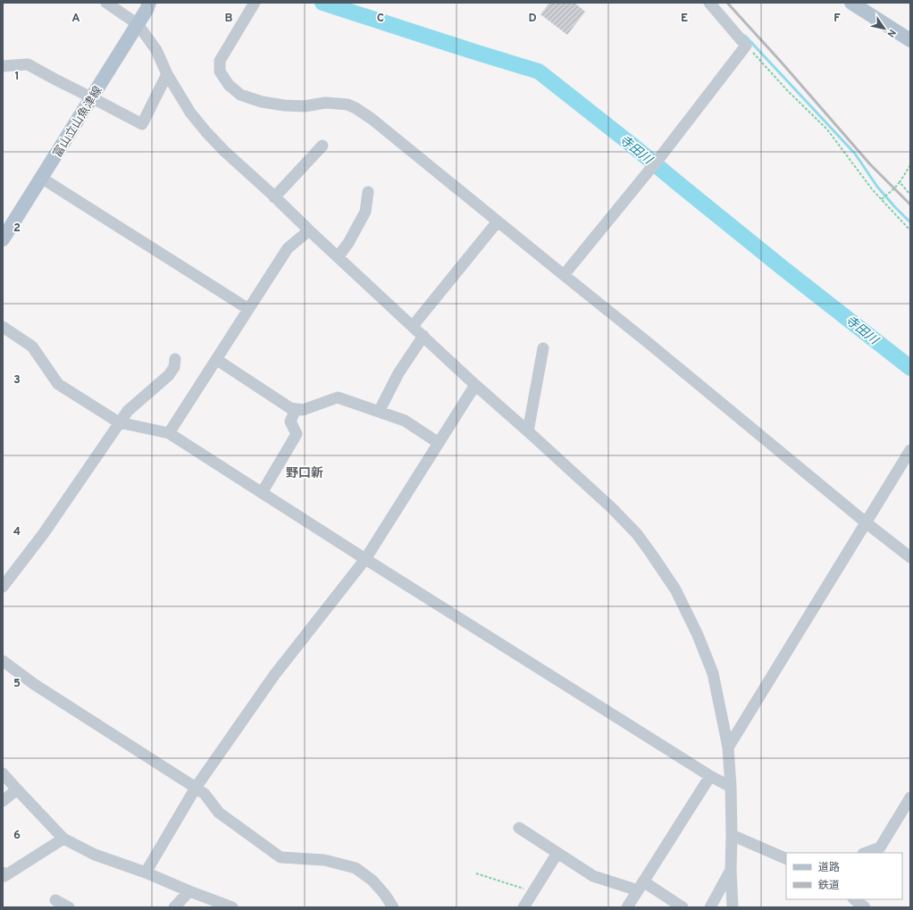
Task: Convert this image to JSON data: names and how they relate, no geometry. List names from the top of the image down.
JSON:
{
  "streets": {
    "main road": ["富山立山魚津線"]
  },
  "districts": ["野口新"],
  "water": ["寺田川"],
  "legend": ["道路", "鉄道"],
  "north": "bottom right",
  "grid": {
    "columns": [
      "A",
      "B",
      "C",
      "D",
      "E",
      "F"
    ],
    "rows": [
      "1",
      "2",
      "3",
      "4",
      "5",
      "6"
    ]
  }
}
